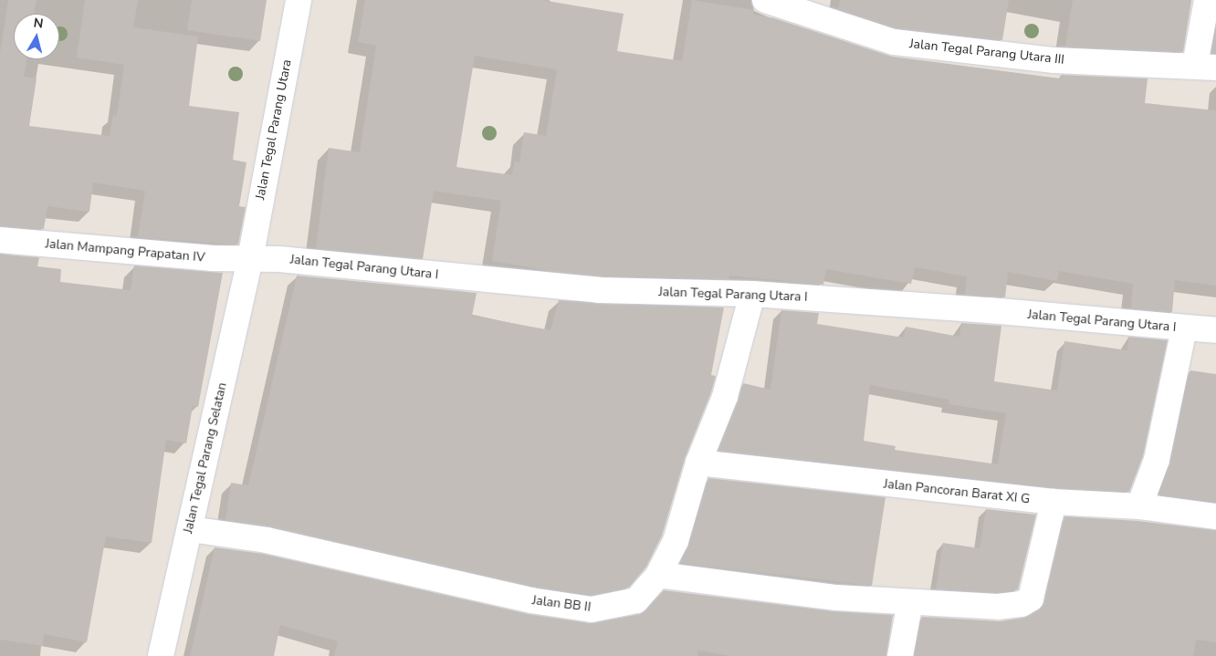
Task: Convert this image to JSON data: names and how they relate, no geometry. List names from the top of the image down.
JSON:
{
  "streets": {
    "street": [
      "Jalan Tegal Parang Utara III",
      "Jalan Tegal Parang Utara",
      "Jalan Mampang Prapatan IV",
      "Jalan Tegal Parang Utara I",
      "Jalan Tegal Parang Selatan",
      "Jalan Pancoran Barat XI G",
      "Jalan BB II"
    ]
  },
  "crossings": [
    ["Jalan Tegal Parang Utara", "Jalan Mampang Prapatan IV"],
    ["Jalan Tegal Parang Utara", "Jalan Tegal Parang Utara I"],
    ["Jalan Tegal Parang Utara", "Jalan Tegal Parang Selatan"],
    ["Jalan Mampang Prapatan IV", "Jalan Tegal Parang Utara I"],
    ["Jalan Mampang Prapatan IV", "Jalan Tegal Parang Selatan"],
    ["Jalan Tegal Parang Utara I", "Jalan Tegal Parang Selatan"],
    ["Jalan Tegal Parang Utara I", "Jalan BB II"],
    ["Jalan Tegal Parang Selatan", "Jalan BB II"],
    ["Jalan Pancoran Barat XI G", "Jalan BB II"]
  ],
  "north": "top"
}
